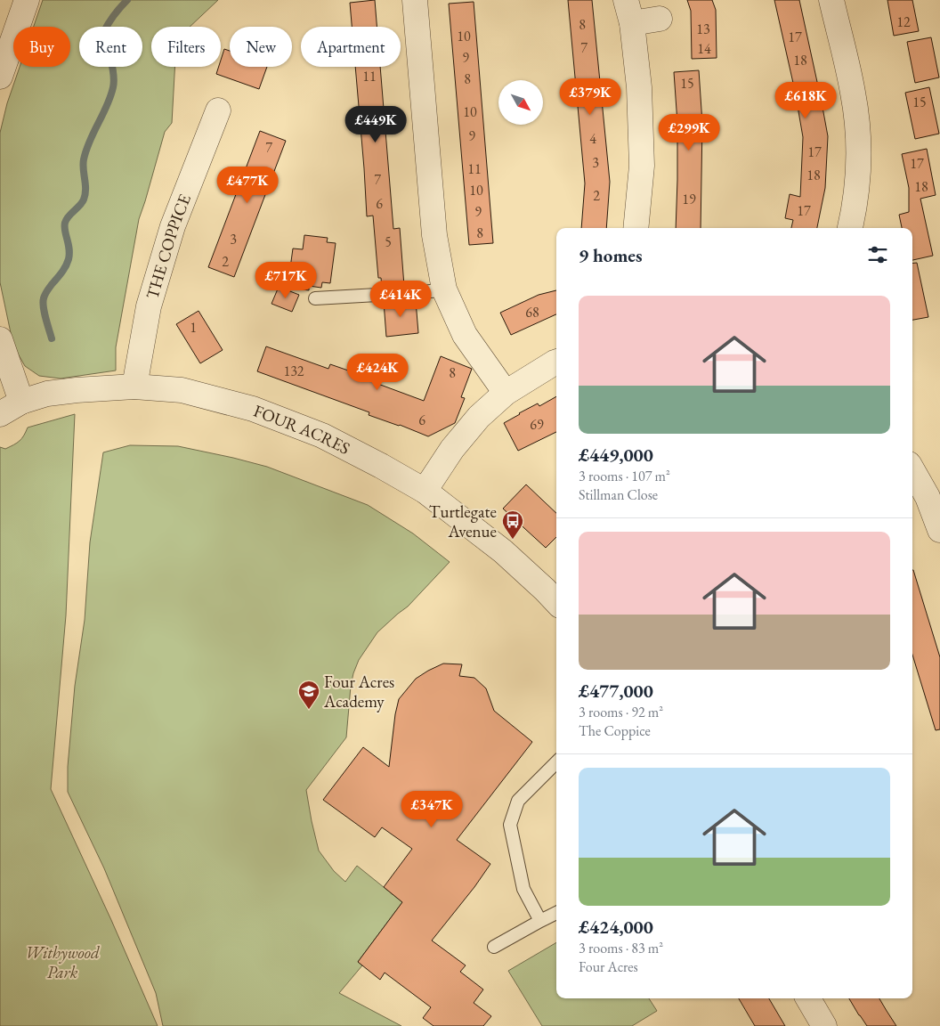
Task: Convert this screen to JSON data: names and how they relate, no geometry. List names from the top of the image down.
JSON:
{
  "streets": {
    "street": ["THE COPPICE", "FOUR ACRES"]
  },
  "crossings": [
    ["THE COPPICE", "FOUR ACRES"]
  ],
  "parks": ["Withywood Park"],
  "places": {
    "bus stop": ["Turtlegate Avenue"],
    "school or university": ["Four Acres Academy"]
  },
  "house_numbers": [
    "12",
    "8",
    "13",
    "10",
    "17",
    "7",
    "14",
    "9",
    "18",
    "11",
    "8",
    "15",
    "15",
    "10",
    "9",
    "4",
    "7",
    "17",
    "3",
    "17",
    "11",
    "18",
    "7",
    "18",
    "10",
    "2",
    "19",
    "6",
    "17",
    "9",
    "8",
    "3",
    "5",
    "2",
    "68",
    "1",
    "132",
    "8",
    "6",
    "69"
  ],
  "north": "bottom right",
  "page": {
    "chip": [
      "Buy",
      "Rent",
      "Filters",
      "New",
      "Apartment"
    ],
    "price": [
      "£379K",
      "£618K",
      "£449K",
      "£299K",
      "£477K",
      "£717K",
      "£414K",
      "£424K",
      "£347K"
    ],
    "heading": "9 homes",
    "list": [
      {
        "name": "£449,000",
        "note": "3 rooms · 107 m² · Stillman Close"
      },
      {
        "name": "£477,000",
        "note": "3 rooms · 92 m² · The Coppice"
      },
      {
        "name": "£424,000",
        "note": "3 rooms · 83 m² · Four Acres"
      }
    ]
  }
}
